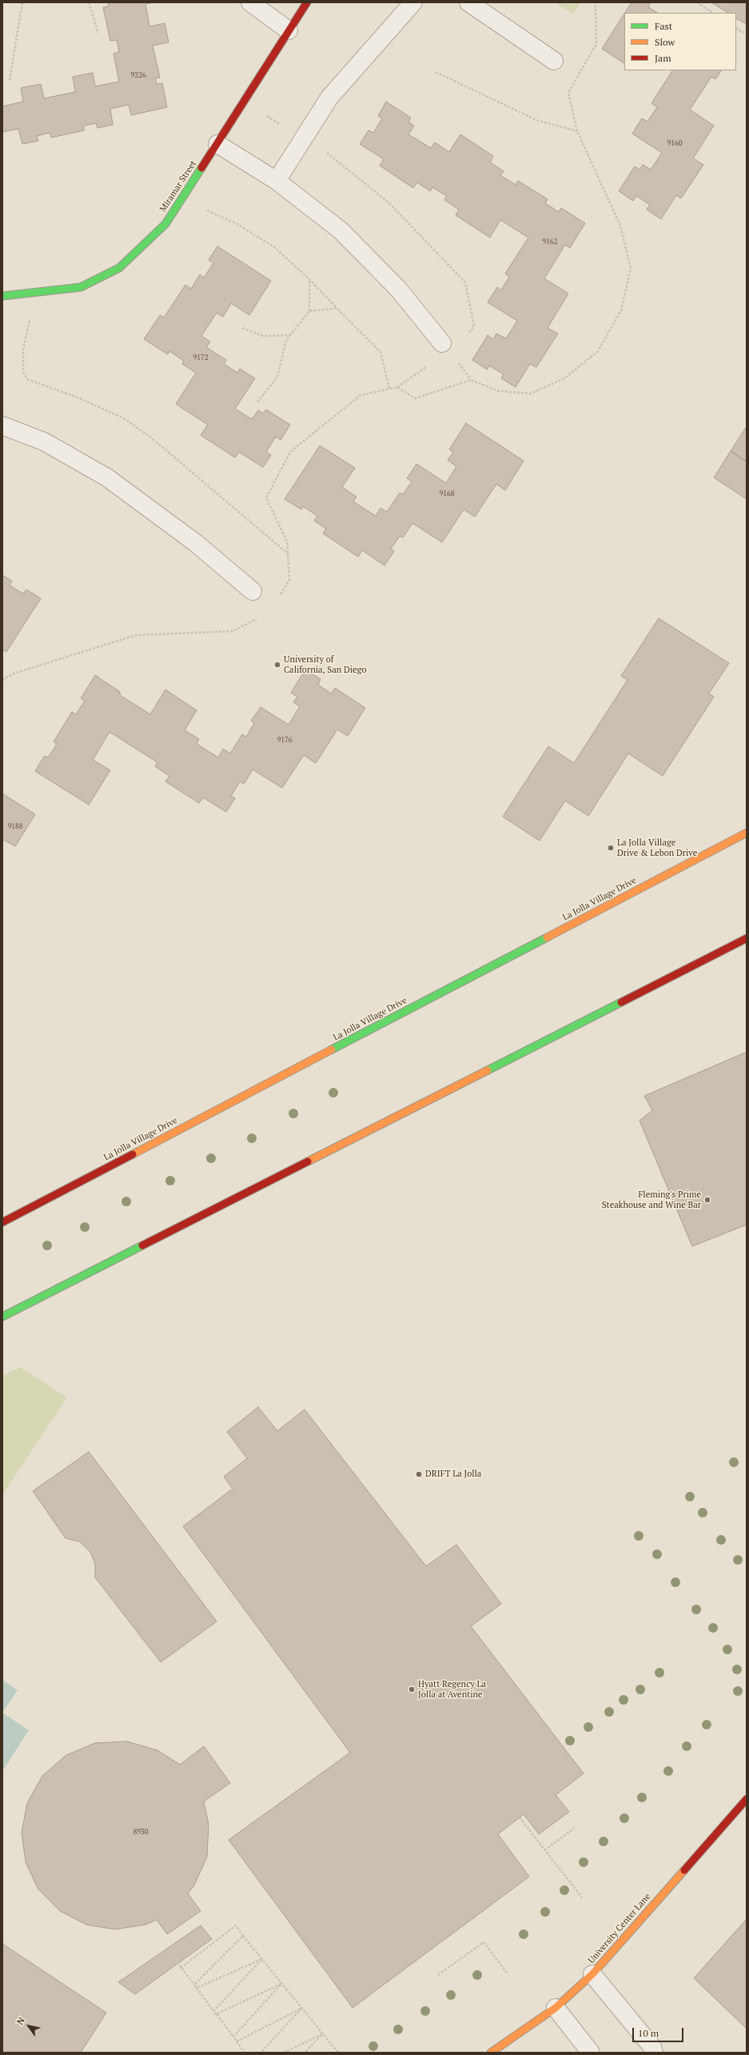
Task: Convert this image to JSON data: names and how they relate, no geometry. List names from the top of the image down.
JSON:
{
  "streets": {
    "main road": ["Miramar Street", "La Jolla Village Drive", "University Center Lane"]
  },
  "places": [
    "University of California, San Diego",
    "La Jolla Village Drive & Lebon Drive",
    "Fleming's Prime Steakhouse and Wine Bar",
    "DRIFT La Jolla",
    "Hyatt Regency La Jolla at Aventine"
  ],
  "house_numbers": [
    "9226",
    "9160",
    "9162",
    "9172",
    "9168",
    "9176",
    "9188",
    "8930"
  ],
  "legend": ["Fast", "Slow", "Jam"],
  "scale_bar": "10 m",
  "north": "top left"
}
